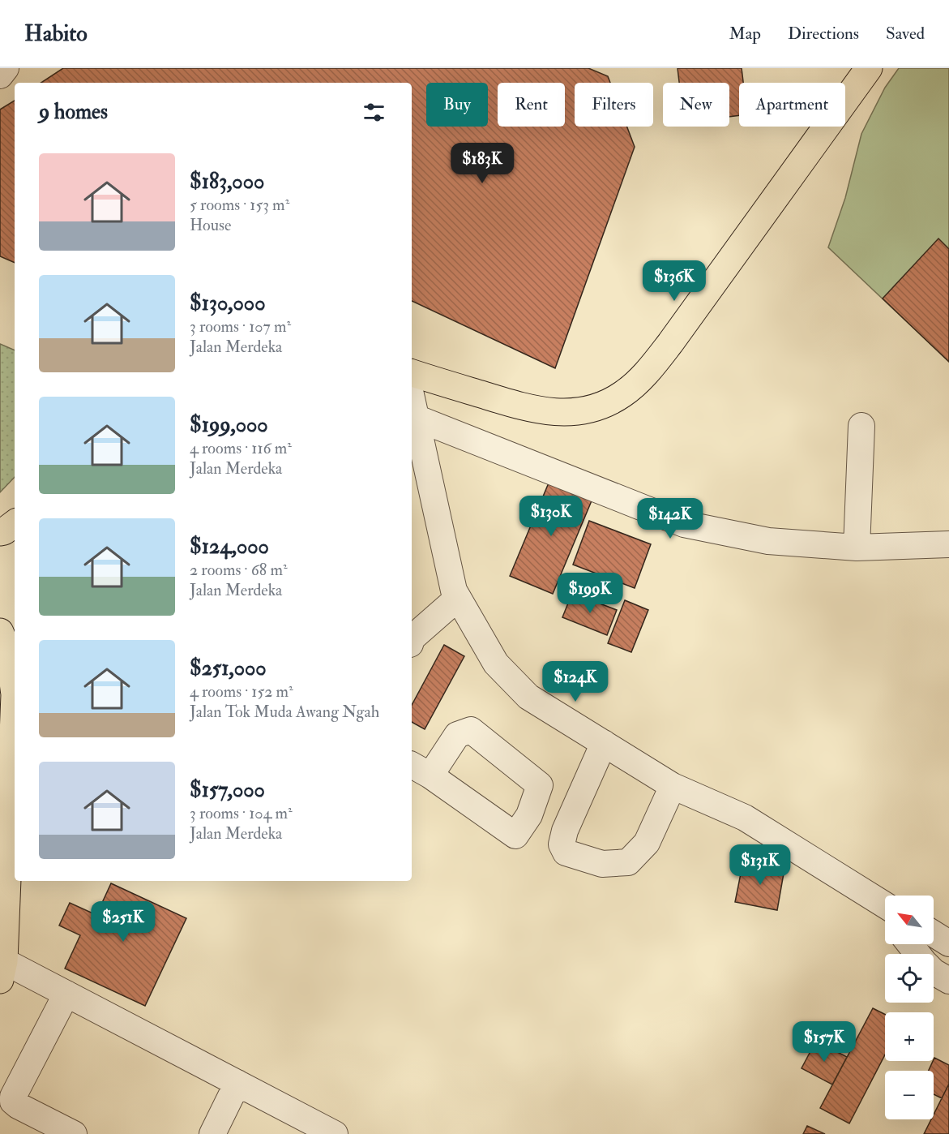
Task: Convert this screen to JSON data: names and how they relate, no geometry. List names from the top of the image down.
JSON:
{
  "north": "top left",
  "page": {
    "header": "Habito",
    "nav": ["Map", "Directions", "Saved"],
    "chip": [
      "Buy",
      "Rent",
      "Filters",
      "New",
      "Apartment"
    ],
    "heading": "9 homes",
    "list": [
      {
        "name": "$183,000",
        "note": "5 rooms · 153 m² · House"
      },
      {
        "name": "$130,000",
        "note": "3 rooms · 107 m² · Jalan Merdeka"
      },
      {
        "name": "$199,000",
        "note": "4 rooms · 116 m² · Jalan Merdeka"
      },
      {
        "name": "$124,000",
        "note": "2 rooms · 68 m² · Jalan Merdeka"
      },
      {
        "name": "$251,000",
        "note": "4 rooms · 152 m² · Jalan Tok Muda Awang Ngah"
      },
      {
        "name": "$157,000",
        "note": "3 rooms · 104 m² · Jalan Merdeka"
      }
    ],
    "price": [
      "$183K",
      "$136K",
      "$130K",
      "$142K",
      "$199K",
      "$124K",
      "$131K",
      "$251K",
      "$157K"
    ],
    "map_buttons": ["+", "−"]
  }
}
